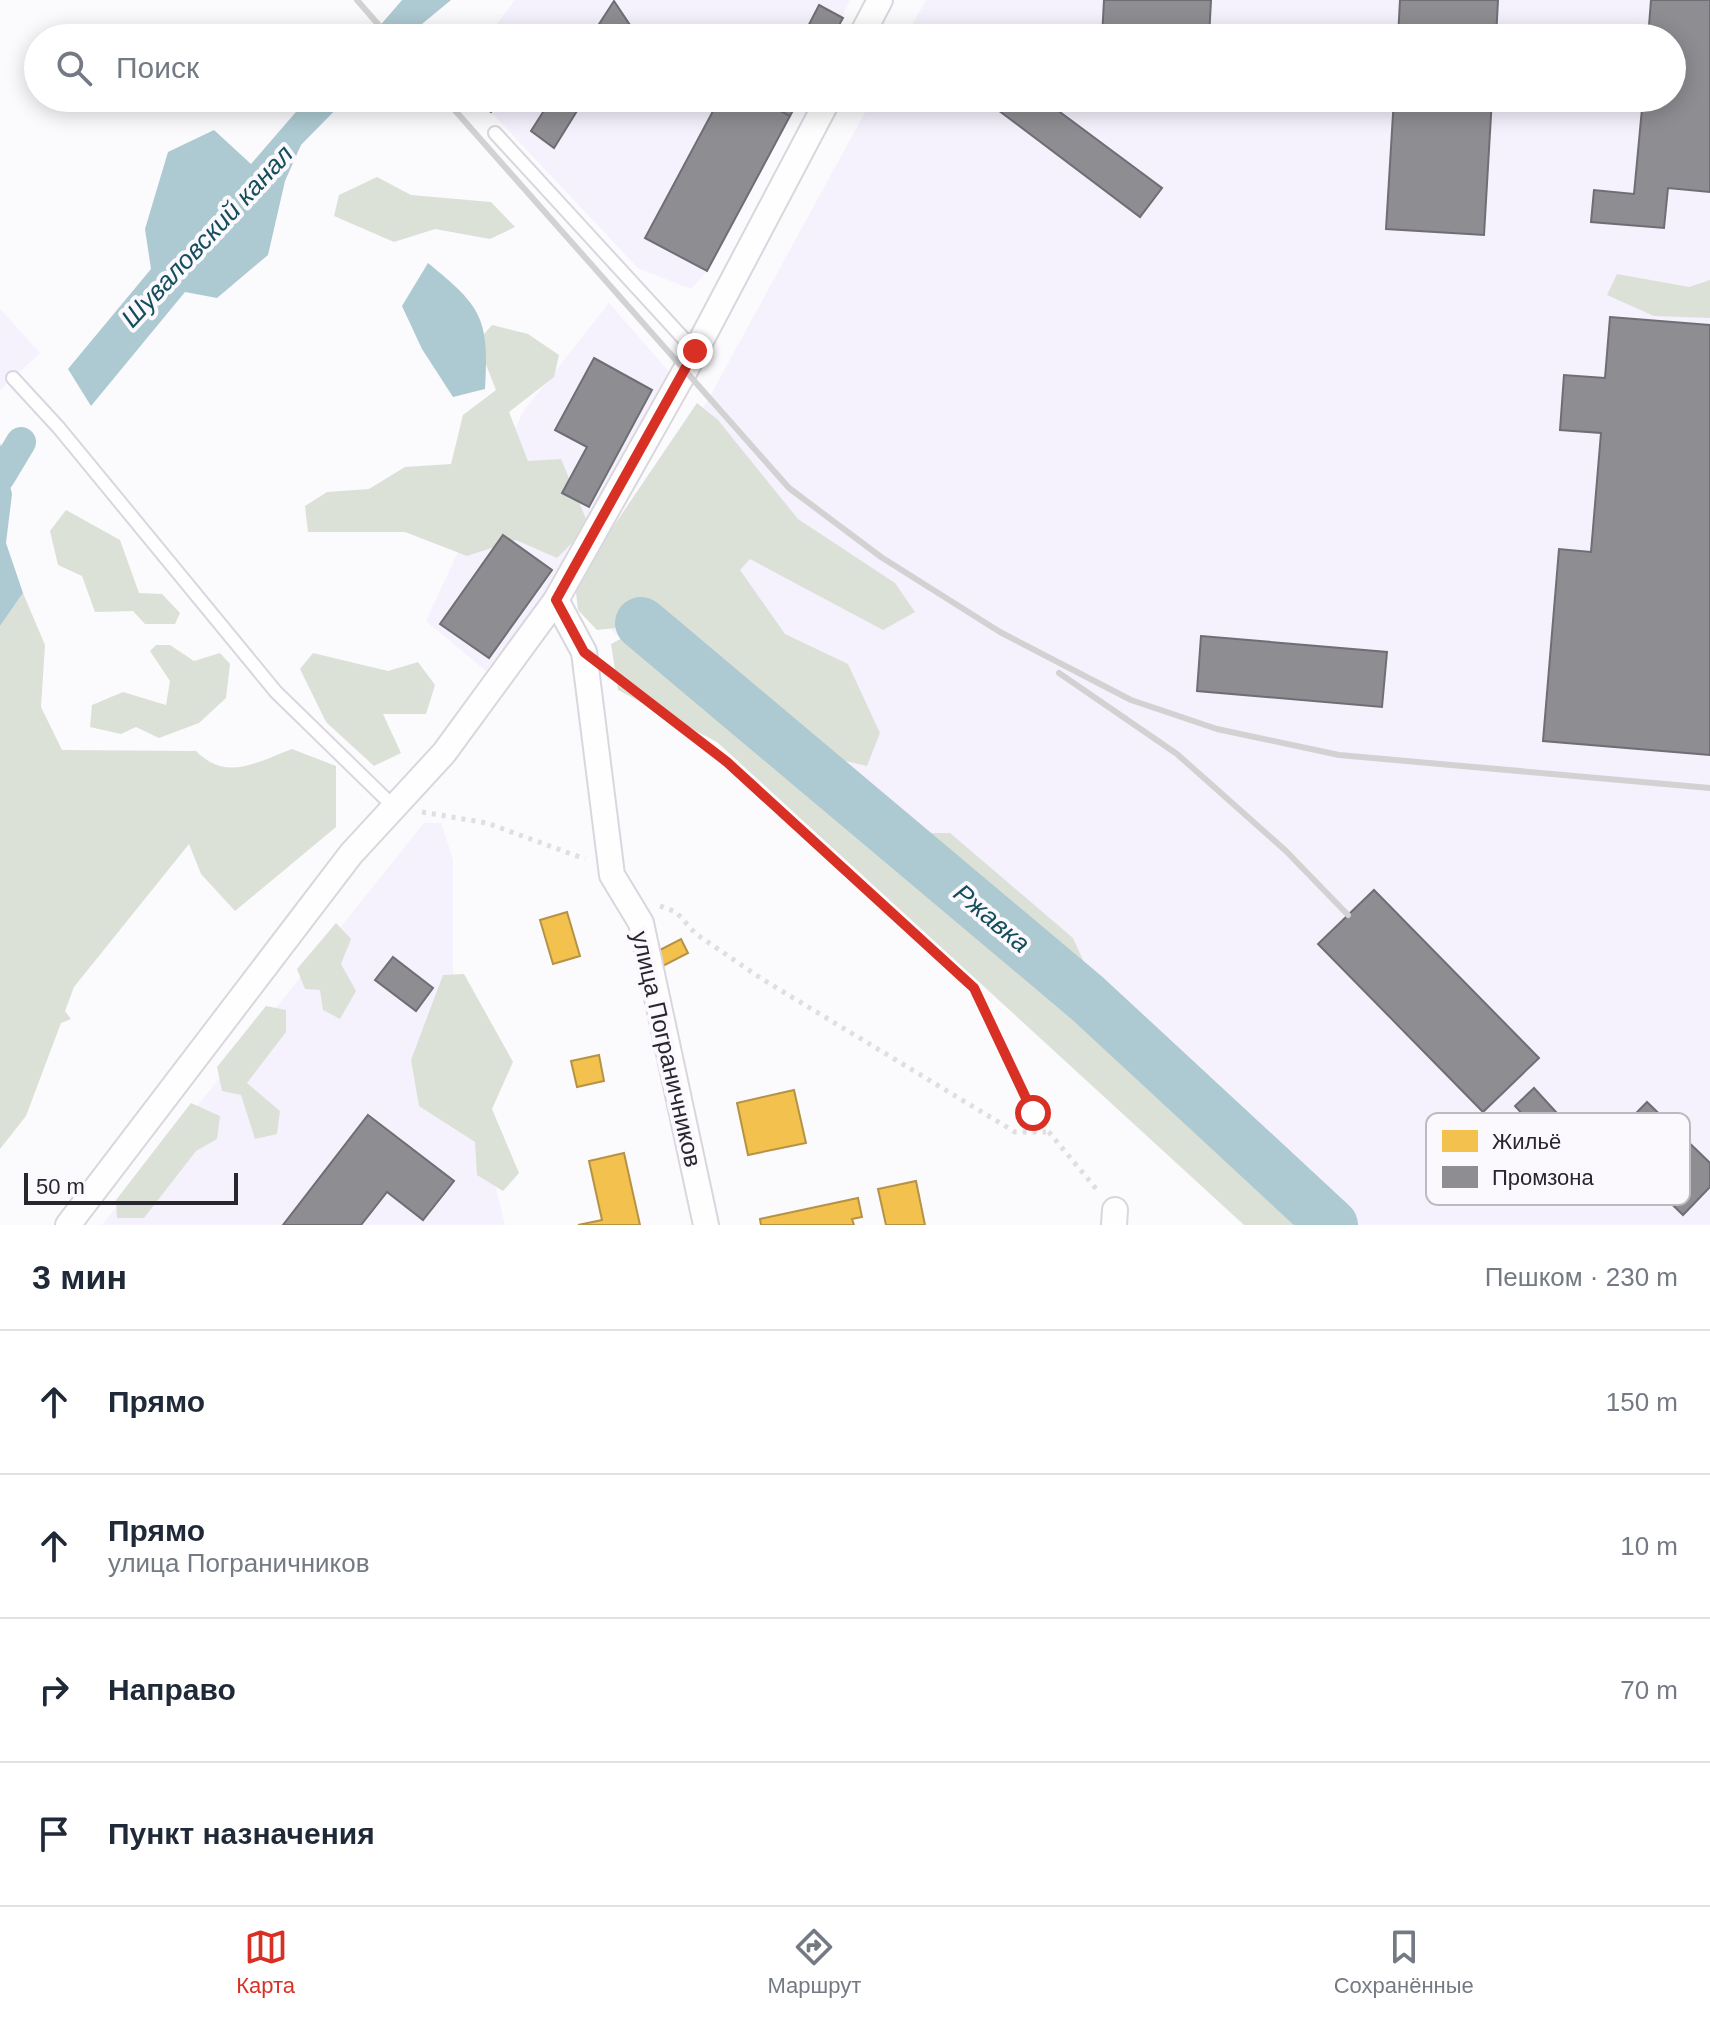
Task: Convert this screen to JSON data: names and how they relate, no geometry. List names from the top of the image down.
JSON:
{
  "streets": {
    "street": ["улица Пограничников"]
  },
  "water": ["Шуваловский канал", "Ржавка"],
  "legend": ["Жильё", "Промзона"],
  "scale_bar": "50 m",
  "page": {
    "search": "Поиск",
    "scale": "50 m",
    "heading": ["3 мин", "Пешком · 230 m"],
    "list": [
      ["Прямо", "150 m"],
      ["Прямо", "улица Пограничников", "10 m"],
      ["Направо", "70 m"],
      "Пункт назначения"
    ],
    "nav": ["Карта", "Маршрут", "Сохранённые"]
  }
}
